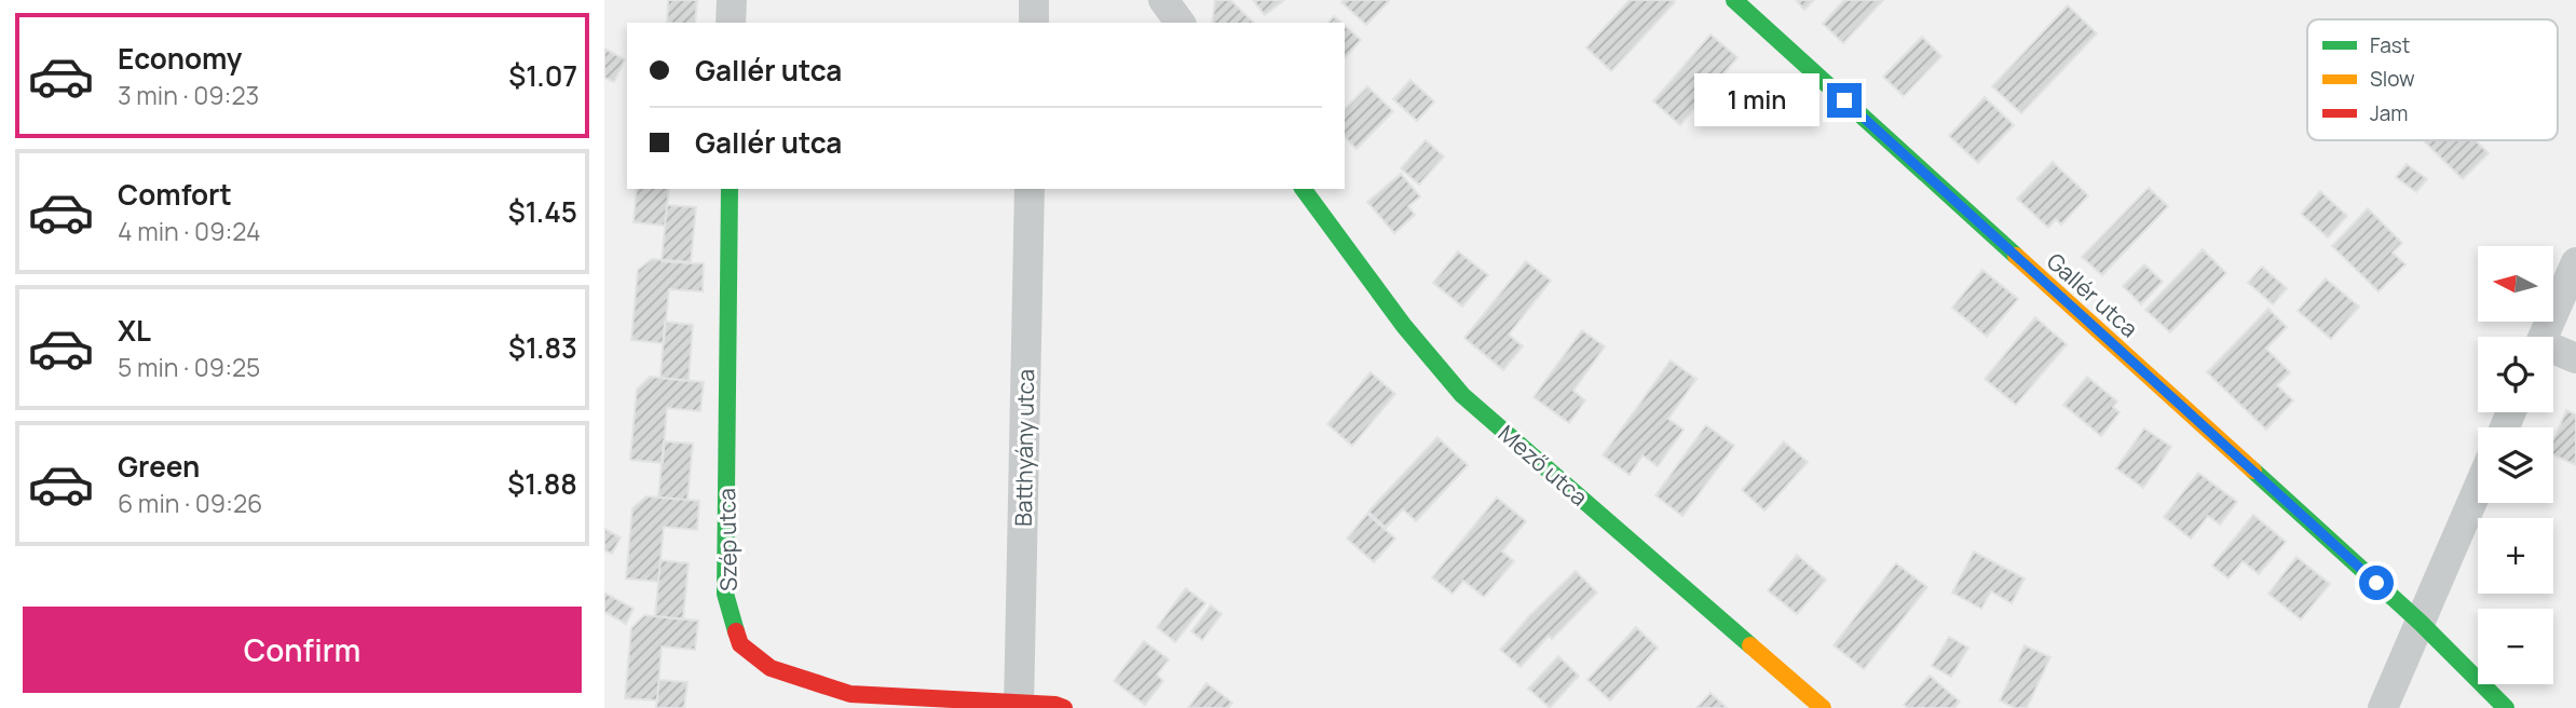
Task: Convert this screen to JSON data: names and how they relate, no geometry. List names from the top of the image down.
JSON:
{
  "streets": {
    "street": [
      "Gallér utca",
      "Batthyány utca",
      "Mező utca",
      "Szép utca"
    ]
  },
  "crossings": [
    ["Batthyány utca", "Szép utca"]
  ],
  "legend": ["Fast", "Slow", "Jam"],
  "north": "left",
  "page": {
    "list": [
      {
        "name": "Economy",
        "note": "3 min · 09:23",
        "value": "$1.07"
      },
      {
        "name": "Comfort",
        "note": "4 min · 09:24",
        "value": "$1.45"
      },
      {
        "name": "XL",
        "note": "5 min · 09:25",
        "value": "$1.83"
      },
      {
        "name": "Green",
        "note": "6 min · 09:26",
        "value": "$1.88"
      }
    ],
    "banner": ["Gallér utca", "Gallér utca"],
    "bubble": "1 min",
    "map_buttons": ["+", "−"],
    "buttons": "Confirm"
  }
}
